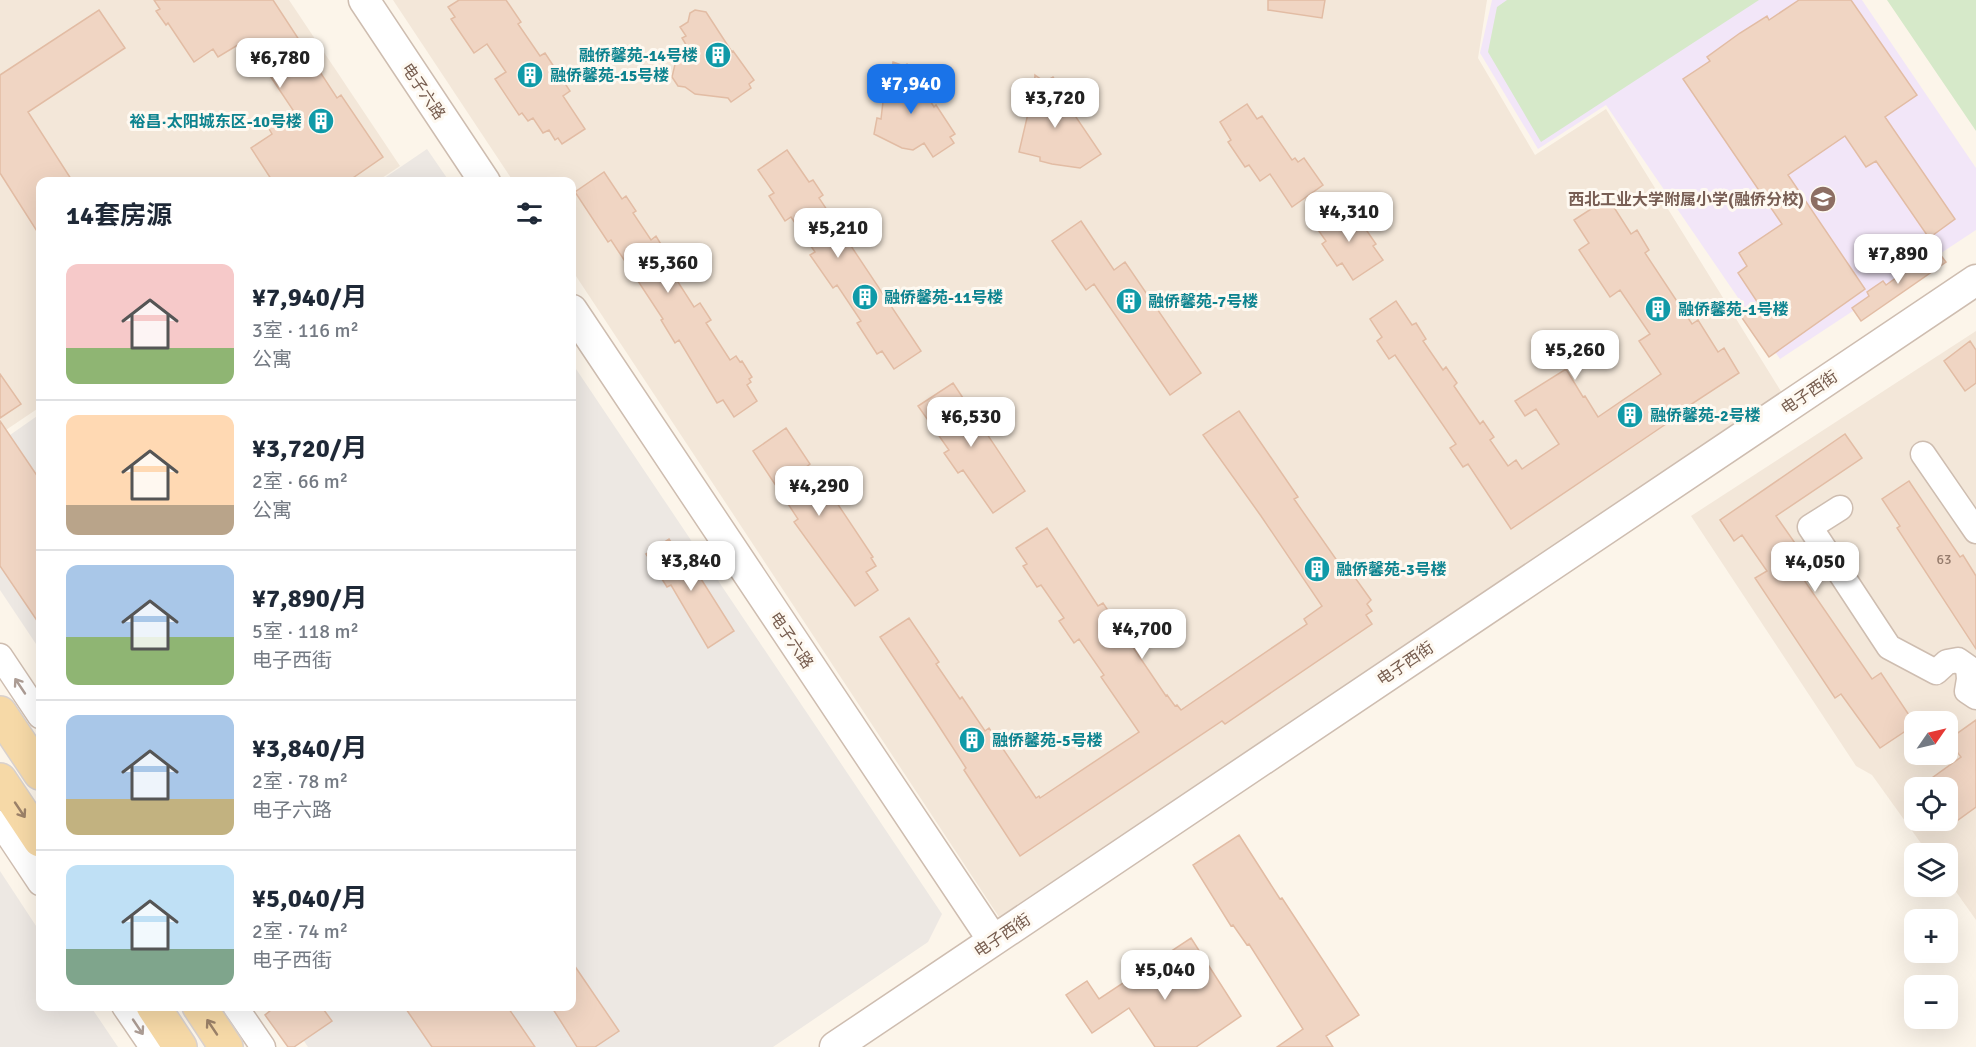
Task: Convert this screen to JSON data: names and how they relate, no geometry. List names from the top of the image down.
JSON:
{
  "streets": {
    "street": ["电子六路", "电子西街"]
  },
  "crossings": [
    ["电子六路", "电子西街"]
  ],
  "places": {
    "building": [
      "融侨馨苑-14号楼",
      "融侨馨苑-15号楼",
      "裕昌·太阳城东区-10号楼",
      "融侨馨苑-11号楼",
      "融侨馨苑-7号楼",
      "融侨馨苑-1号楼",
      "融侨馨苑-2号楼",
      "融侨馨苑-3号楼",
      "融侨馨苑-5号楼"
    ],
    "school or university": ["西北工业大学附属小学(融侨分校)"]
  },
  "house_numbers": ["63"],
  "north": "top right",
  "page": {
    "price": [
      "¥6,780",
      "¥7,940",
      "¥3,720",
      "¥4,310",
      "¥5,210",
      "¥7,890",
      "¥5,360",
      "¥5,260",
      "¥6,530",
      "¥4,290",
      "¥3,840",
      "¥4,050",
      "¥4,700",
      "¥5,040"
    ],
    "heading": "14套房源",
    "list": [
      {
        "name": "¥7,940/月",
        "note": "3室 · 116 m² · 公寓"
      },
      {
        "name": "¥3,720/月",
        "note": "2室 · 66 m² · 公寓"
      },
      {
        "name": "¥7,890/月",
        "note": "5室 · 118 m² · 电子西街"
      },
      {
        "name": "¥3,840/月",
        "note": "2室 · 78 m² · 电子六路"
      },
      {
        "name": "¥5,040/月",
        "note": "2室 · 74 m² · 电子西街"
      }
    ],
    "map_buttons": ["+", "−"]
  }
}
